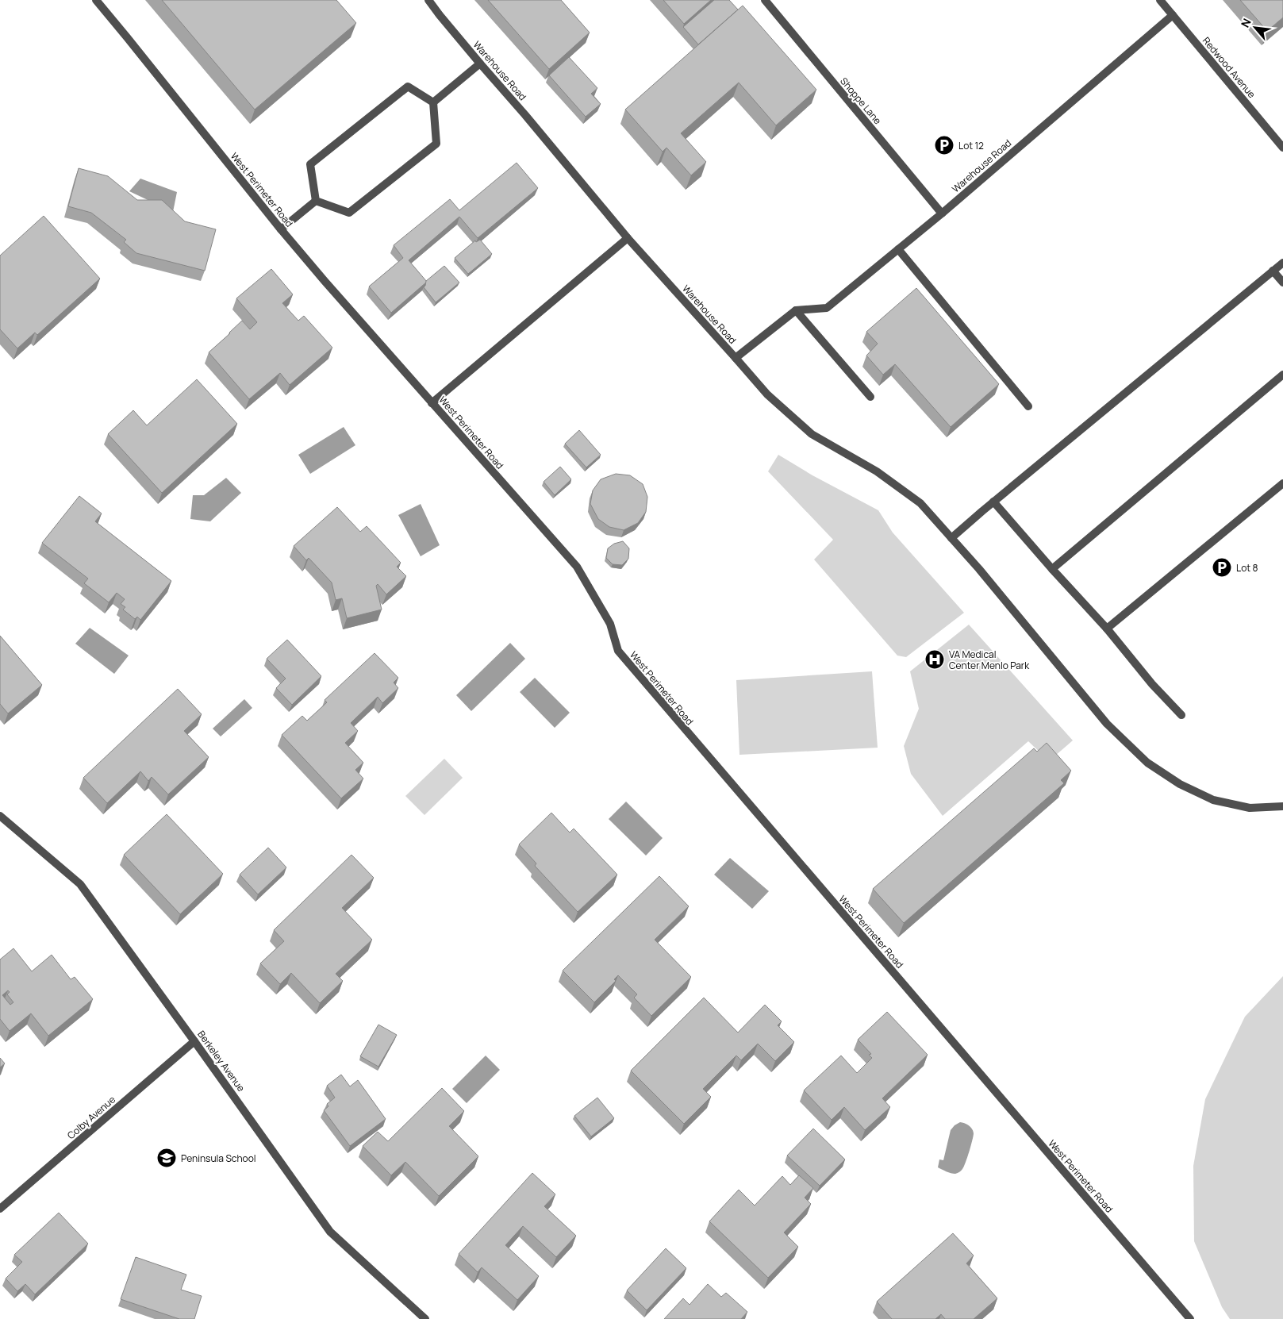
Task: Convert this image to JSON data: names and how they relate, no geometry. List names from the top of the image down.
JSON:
{
  "streets": {
    "street": [
      "Redwood Avenue",
      "Warehouse Road",
      "Shoppe Lane",
      "West Perimeter Road",
      "Berkeley Avenue",
      "Colby Avenue"
    ]
  },
  "crossings": [
    ["Redwood Avenue", "Warehouse Road"],
    ["Warehouse Road", "Shoppe Lane"],
    ["Berkeley Avenue", "Colby Avenue"]
  ],
  "places": {
    "parking": ["Lot 12", "Lot 8"],
    "hospital": ["VA Medical Center Menlo Park"],
    "school or university": ["Peninsula School"]
  },
  "north": "top left"
}
